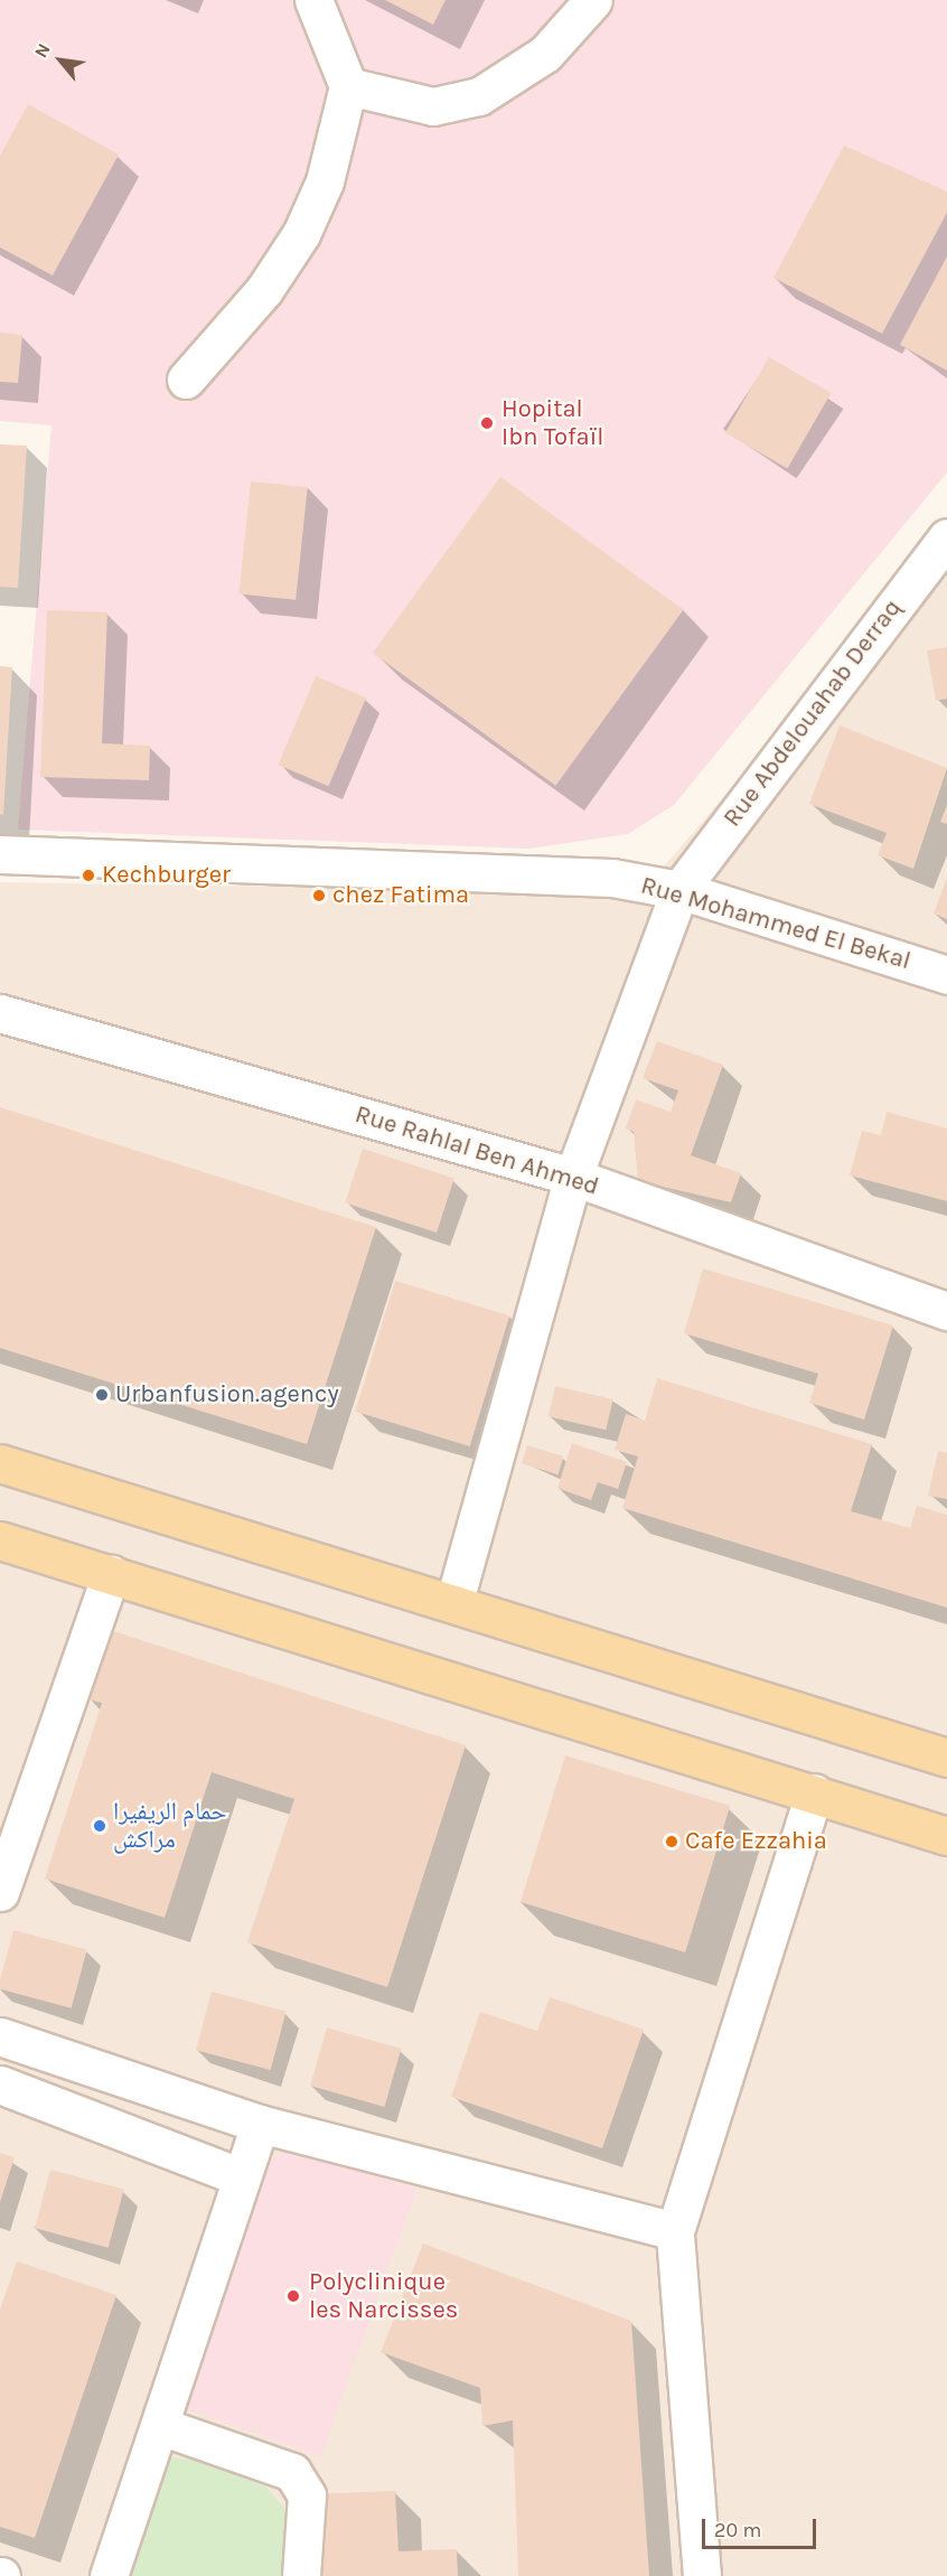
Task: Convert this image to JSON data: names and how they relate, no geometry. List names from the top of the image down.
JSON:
{
  "streets": {
    "street": ["Rue Abdelouahab Derraq", "Rue Mohammed El Bekal", "Rue Rahlal Ben Ahmed"]
  },
  "crossings": [
    ["Rue Abdelouahab Derraq", "Rue Mohammed El Bekal"],
    ["Rue Abdelouahab Derraq", "Rue Rahlal Ben Ahmed"]
  ],
  "places": [
    "Hopital Ibn Tofaïl",
    "Kechburger",
    "chez Fatima",
    "Urbanfusion.agency",
    "حمام الريفيرا مراكش",
    "Cafe Ezzahia",
    "Polyclinique les Narcisses"
  ],
  "scale_bar": "20 m",
  "north": "top left"
}
